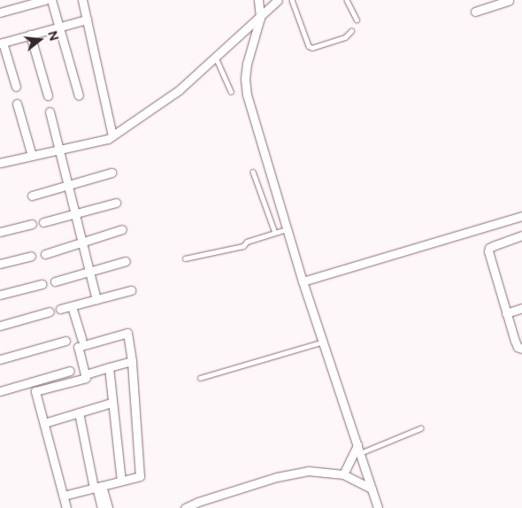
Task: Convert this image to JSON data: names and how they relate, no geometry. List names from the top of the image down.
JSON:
{
  "north": "right"
}
